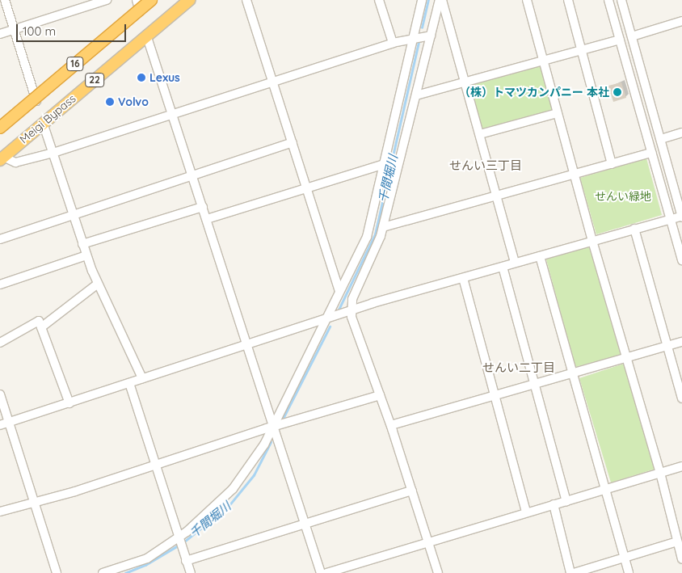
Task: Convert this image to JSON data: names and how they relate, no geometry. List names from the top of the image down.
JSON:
{
  "streets": {
    "highway": ["16", "22", "Meigi Bypass"]
  },
  "crossings": [
    ["16", "Meigi Bypass"]
  ],
  "districts": ["せんい三丁目", "せんい二丁目"],
  "water": ["千間堀川"],
  "parks": ["せんい緑地"],
  "places": ["Lexus", "（株）トマツカンパニー 本社", "Volvo"],
  "scale_bar": "100 m"
}
